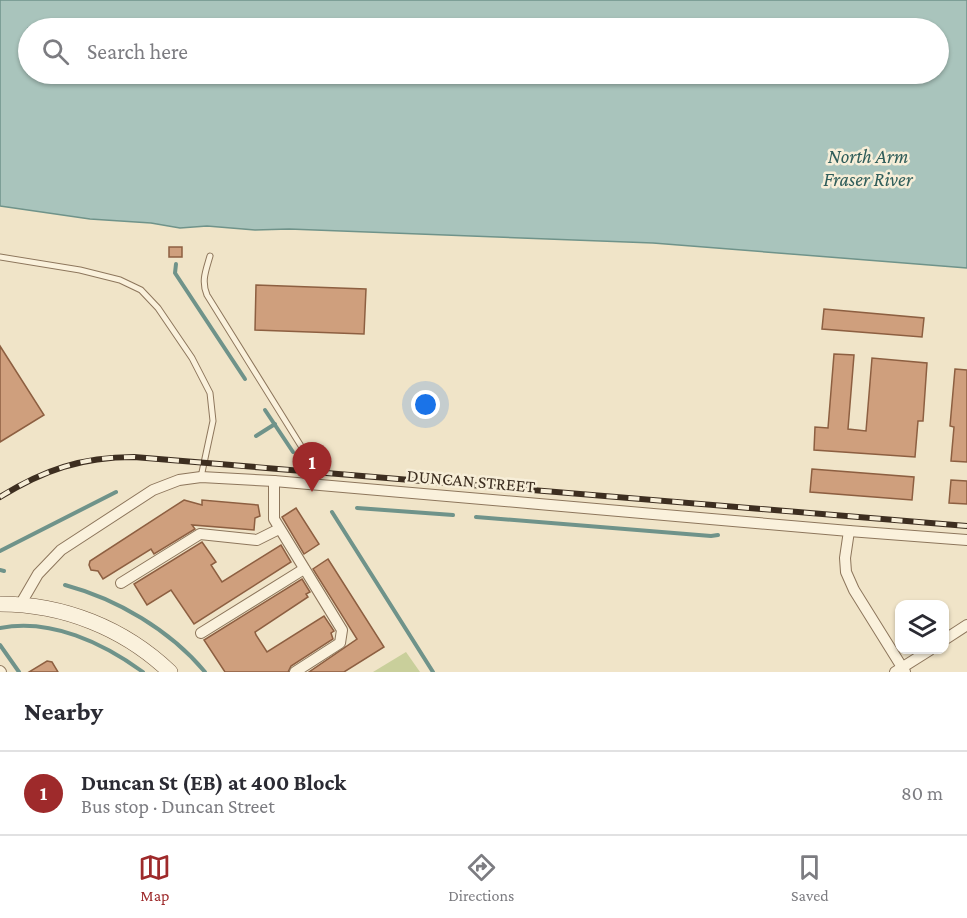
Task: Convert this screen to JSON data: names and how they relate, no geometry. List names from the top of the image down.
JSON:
{
  "streets": {
    "street": ["DUNCAN STREET"]
  },
  "water": ["North Arm Fraser River"],
  "page": {
    "search": "Search here",
    "pins": "1",
    "heading": "Nearby",
    "list": [
      {
        "mark": "1",
        "name": "Duncan St (EB) at 400 Block",
        "note": "Bus stop · Duncan Street",
        "value": "80 m"
      }
    ],
    "nav": ["Map", "Directions", "Saved"]
  }
}
